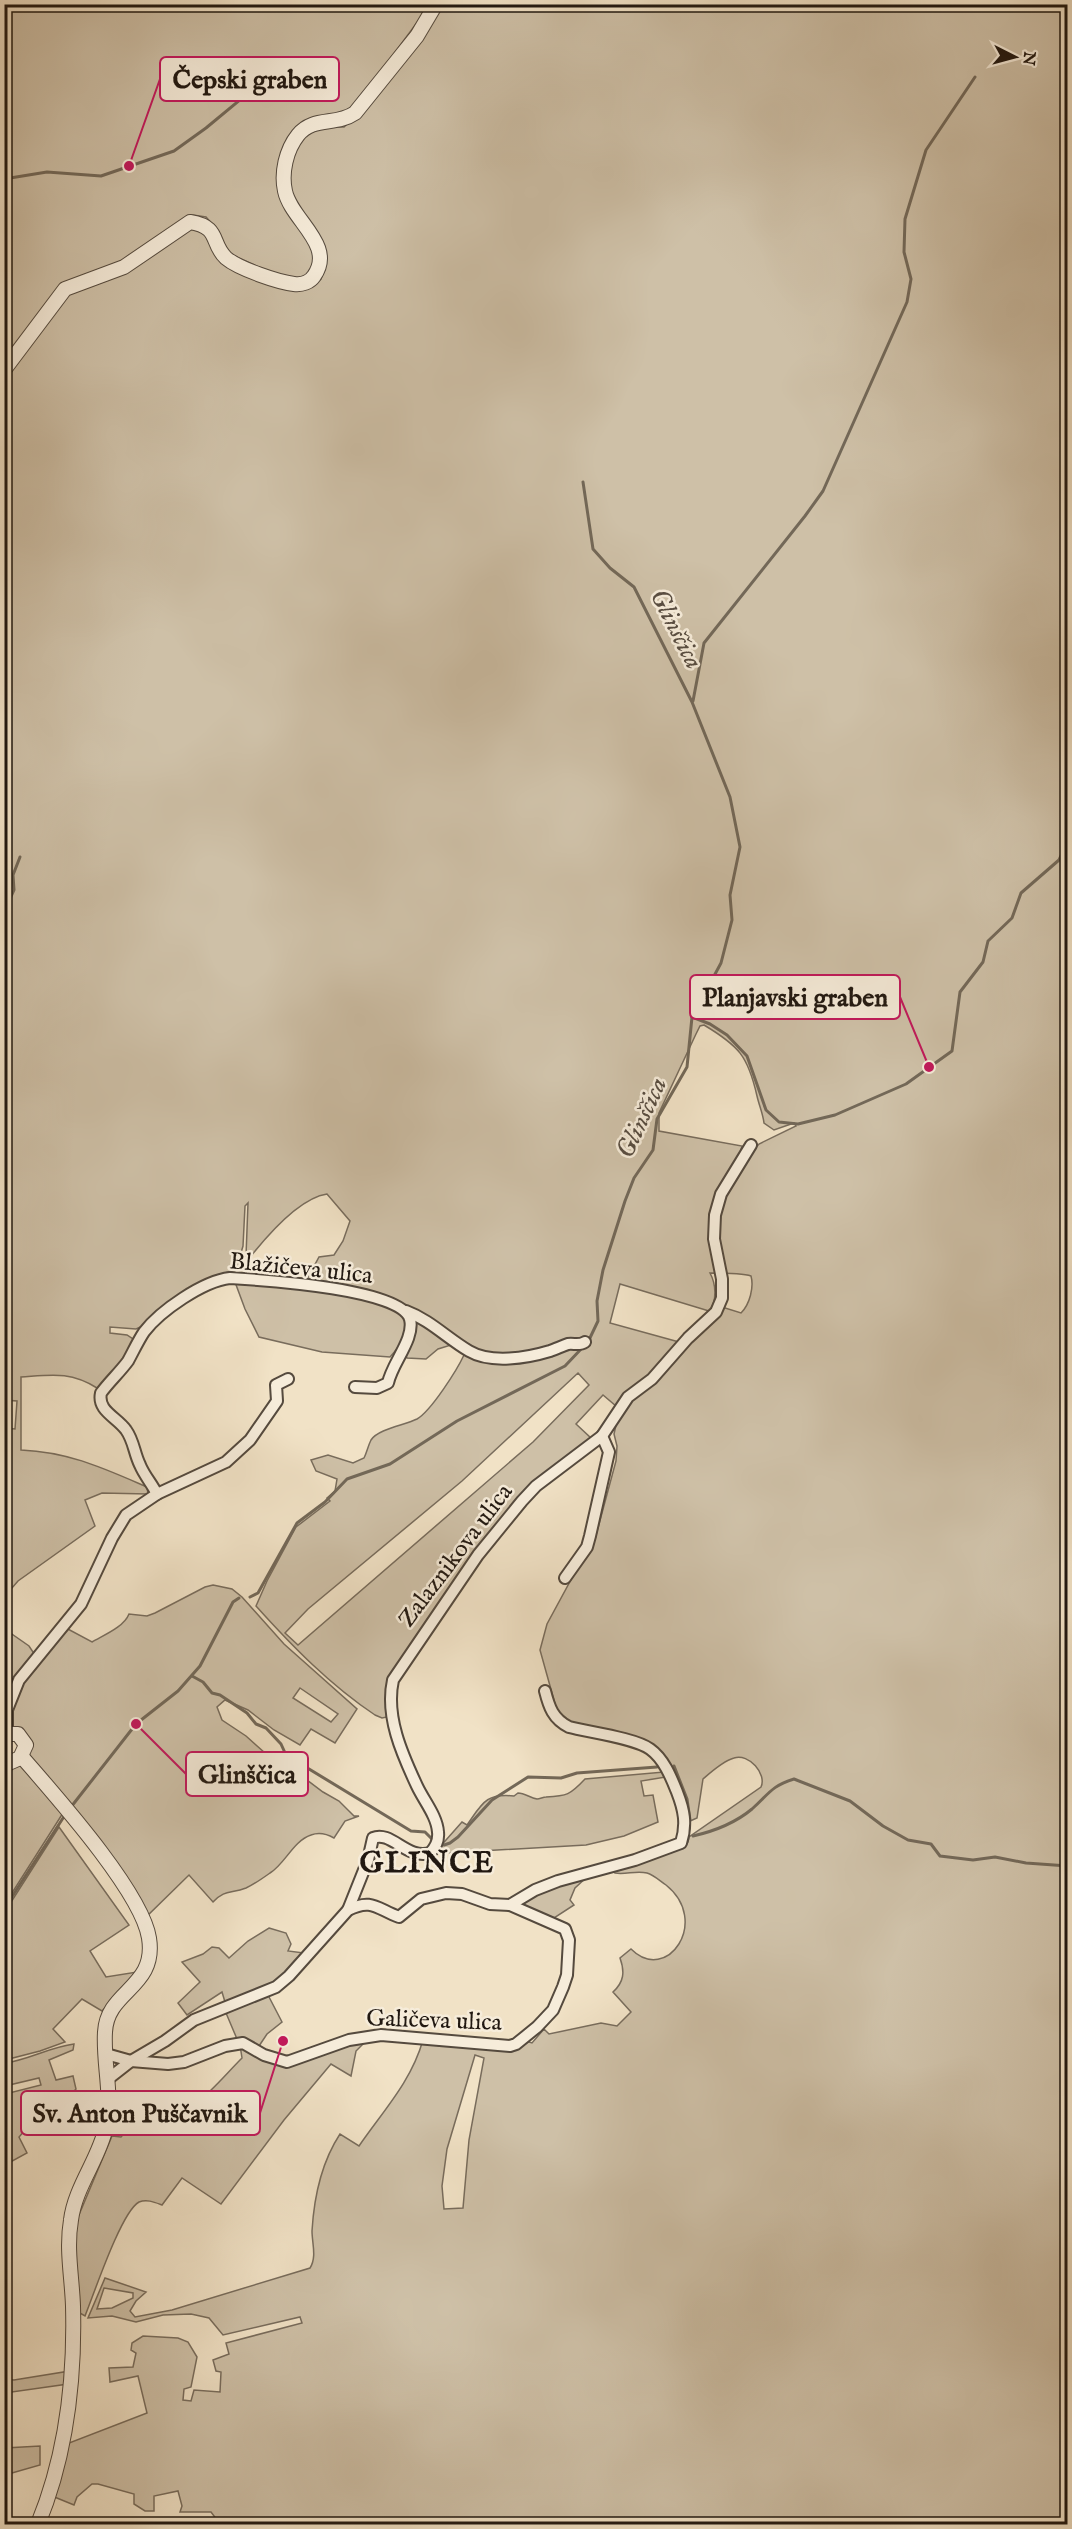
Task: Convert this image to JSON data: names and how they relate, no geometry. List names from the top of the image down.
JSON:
{
  "streets": {
    "street": ["Blažičeva ulica", "Zalaznikova ulica", "Galičeva ulica"]
  },
  "crossings": [
    ["Zalaznikova ulica", "Galičeva ulica"]
  ],
  "districts": ["GLINCE"],
  "water": ["Glinščica"],
  "places": [
    "Čepski graben",
    "Planjavski graben",
    "Glinščica",
    "Sv. Anton Puščavnik"
  ],
  "north": "right"
}
